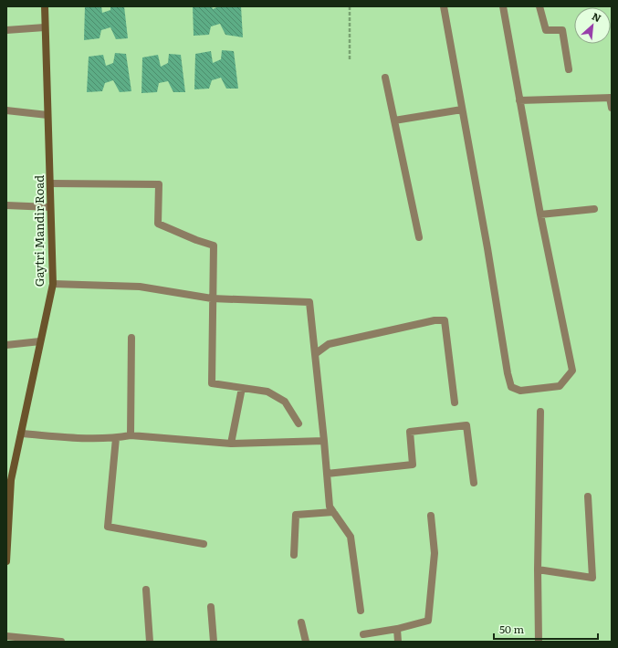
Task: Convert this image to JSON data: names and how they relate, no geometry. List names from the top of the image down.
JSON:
{
  "streets": {
    "street": ["Gaytri Mandir Road"]
  },
  "scale_bar": "50 m",
  "north": "top right"
}
